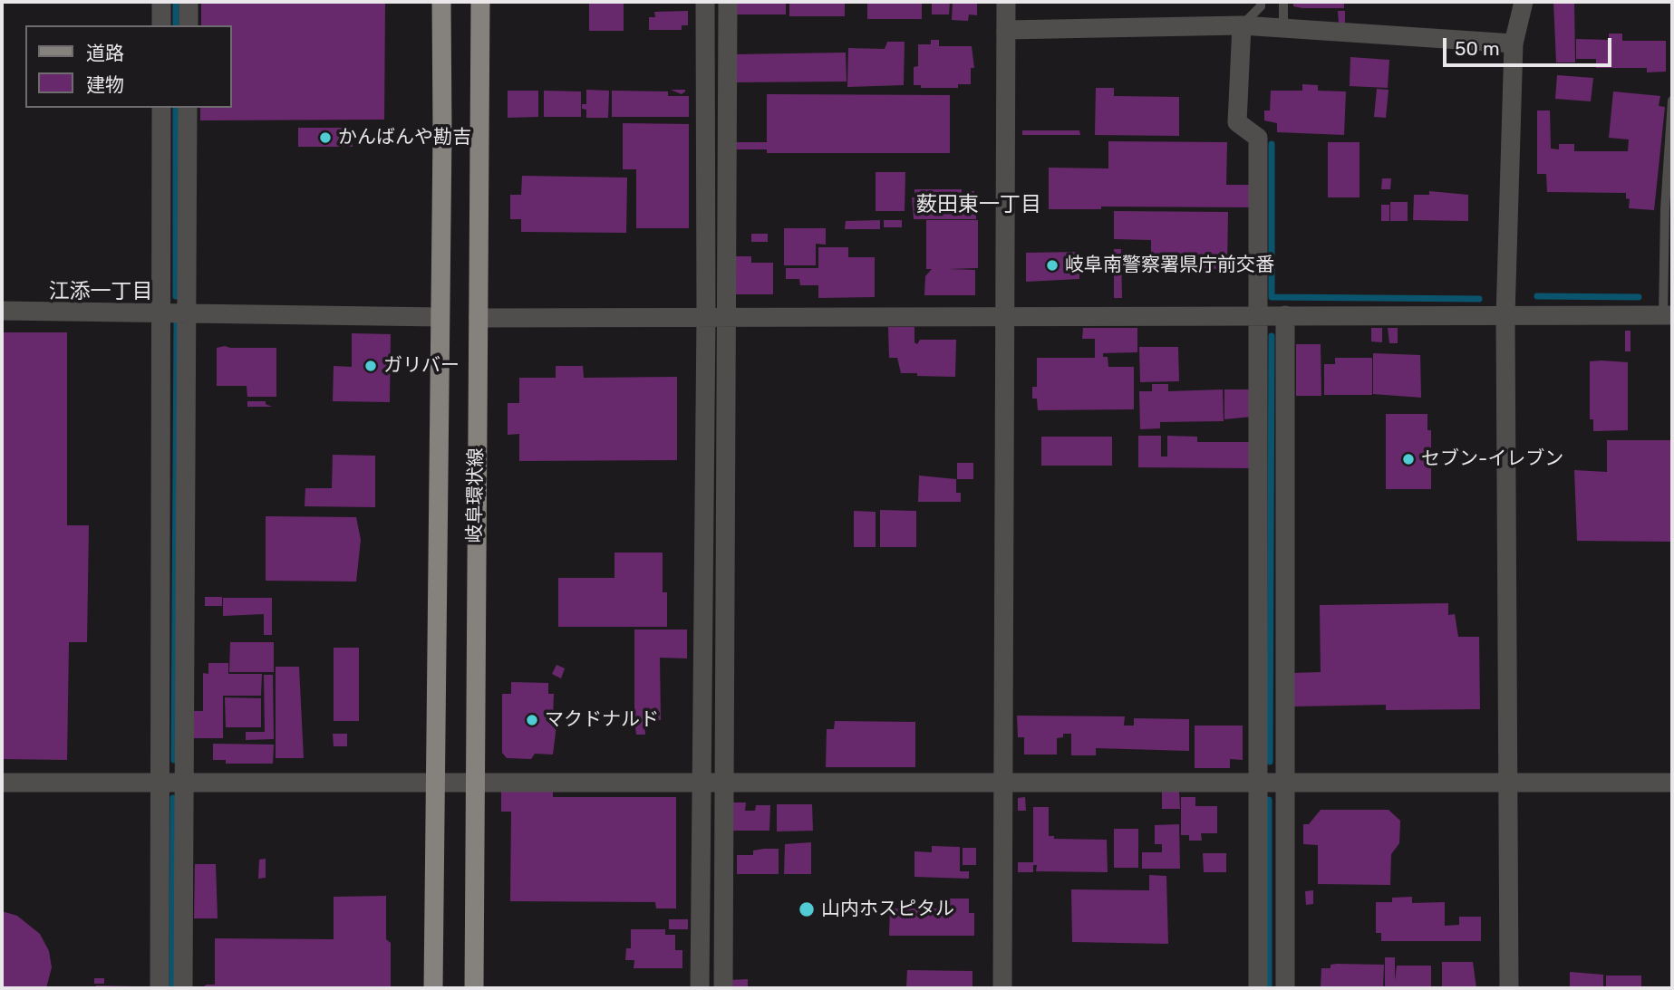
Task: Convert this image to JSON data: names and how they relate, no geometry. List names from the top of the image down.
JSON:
{
  "streets": {
    "main road": ["岐阜環状線"]
  },
  "districts": ["薮田東一丁目", "江添一丁目"],
  "places": [
    "かんばんや勘吉",
    "岐阜南警察署県庁前交番",
    "ガリバー",
    "セブン-イレブン",
    "マクドナルド",
    "山内ホスピタル"
  ],
  "legend": ["道路", "建物"],
  "scale_bar": "50 m"
}
